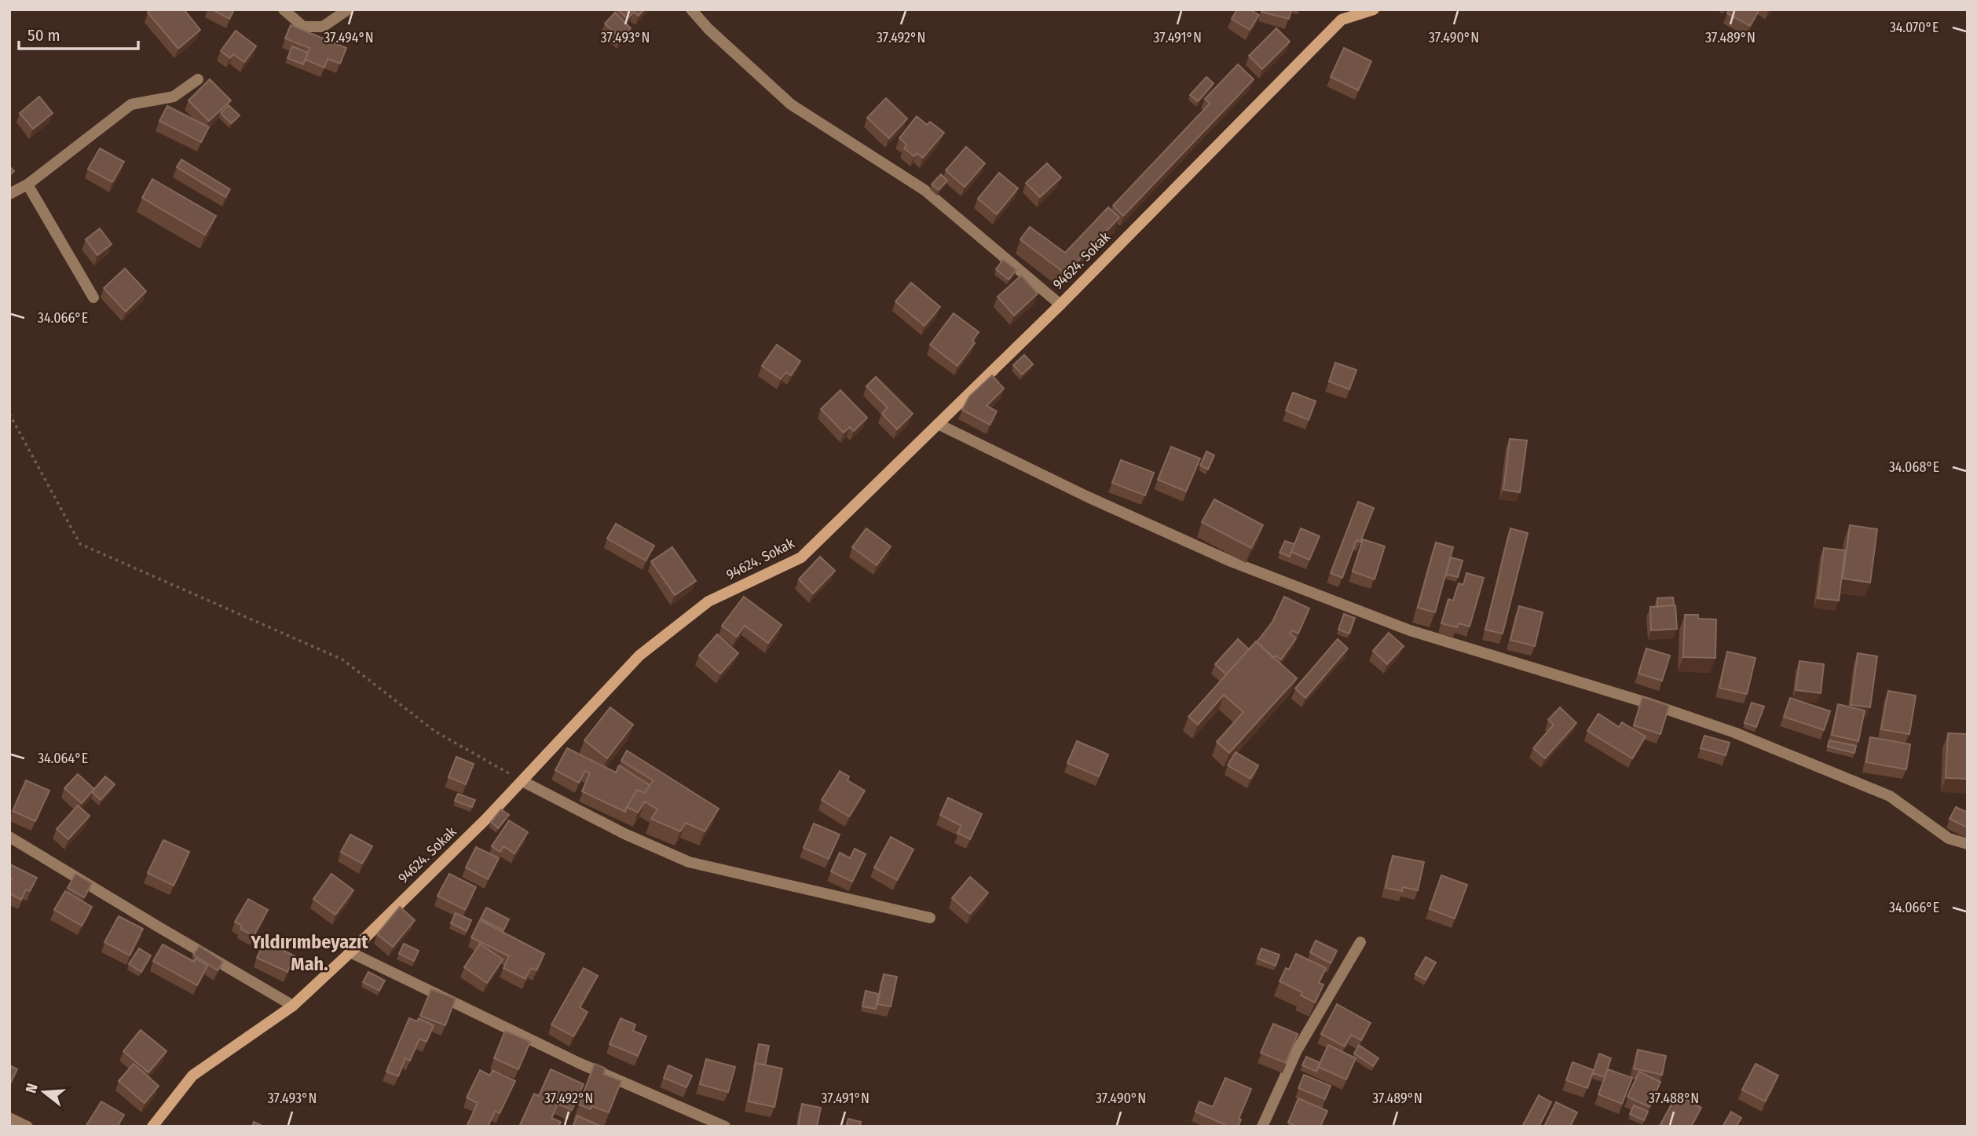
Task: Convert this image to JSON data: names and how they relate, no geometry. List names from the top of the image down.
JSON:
{
  "streets": {
    "street": ["94624. Sokak"]
  },
  "districts": ["Yıldırımbeyazıt Mah."],
  "scale_bar": "50 m",
  "north": "left",
  "coordinates": [
    "34.070°E",
    "37.494°N",
    "37.493°N",
    "37.492°N",
    "37.491°N",
    "37.490°N",
    "37.489°N",
    "34.066°E",
    "34.068°E",
    "34.064°E",
    "37.488°N"
  ]
}
